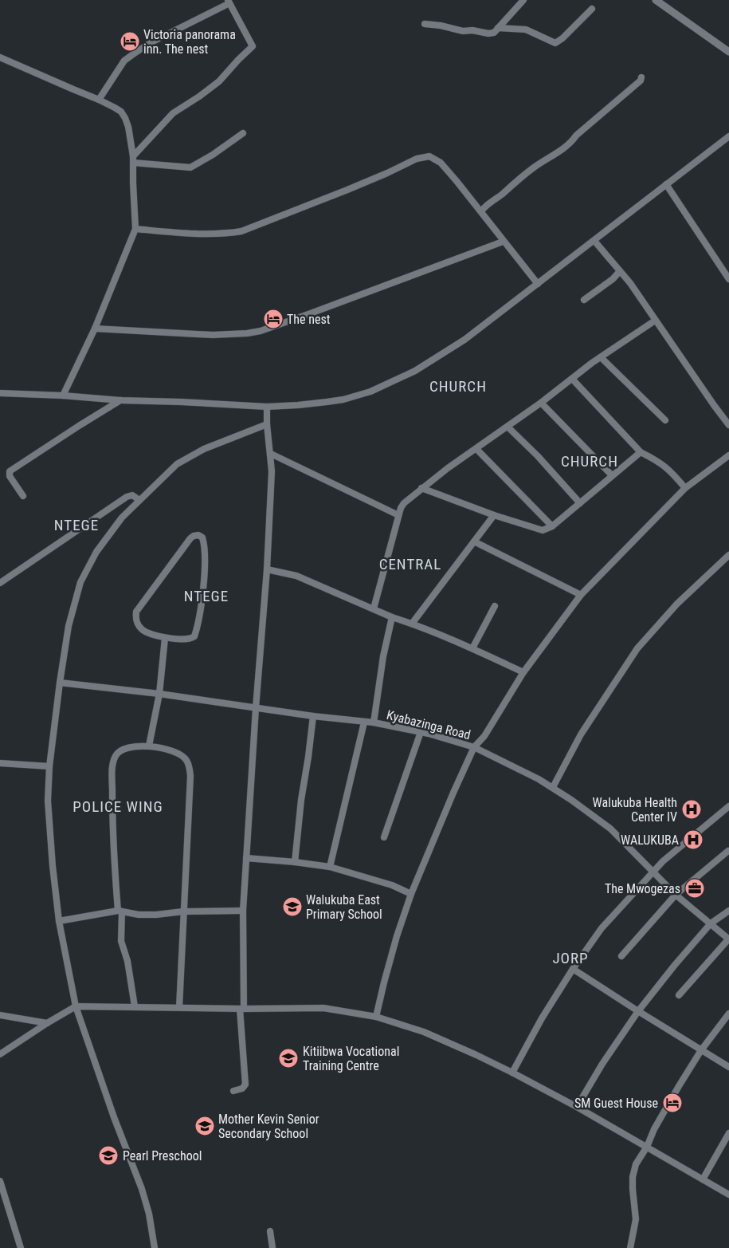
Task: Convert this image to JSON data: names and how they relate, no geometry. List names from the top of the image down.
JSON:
{
  "streets": {
    "street": ["Kyabazinga Road"]
  },
  "districts": [
    "CHURCH",
    "CHURCH",
    "NTEGE",
    "CENTRAL",
    "NTEGE",
    "POLICE WING",
    "JORP"
  ],
  "places": {
    "hotel": ["Victoria panorama inn. The nest", "The nest", "SM Guest House"],
    "hospital": ["Walukuba Health Center IV", "WALUKUBA"],
    "office": ["The Mwogezas"],
    "school or university": [
      "Walukuba East Primary School",
      "Kitiibwa Vocational Training Centre",
      "Mother Kevin Senior Secondary School",
      "Pearl Preschool"
    ]
  }
}
